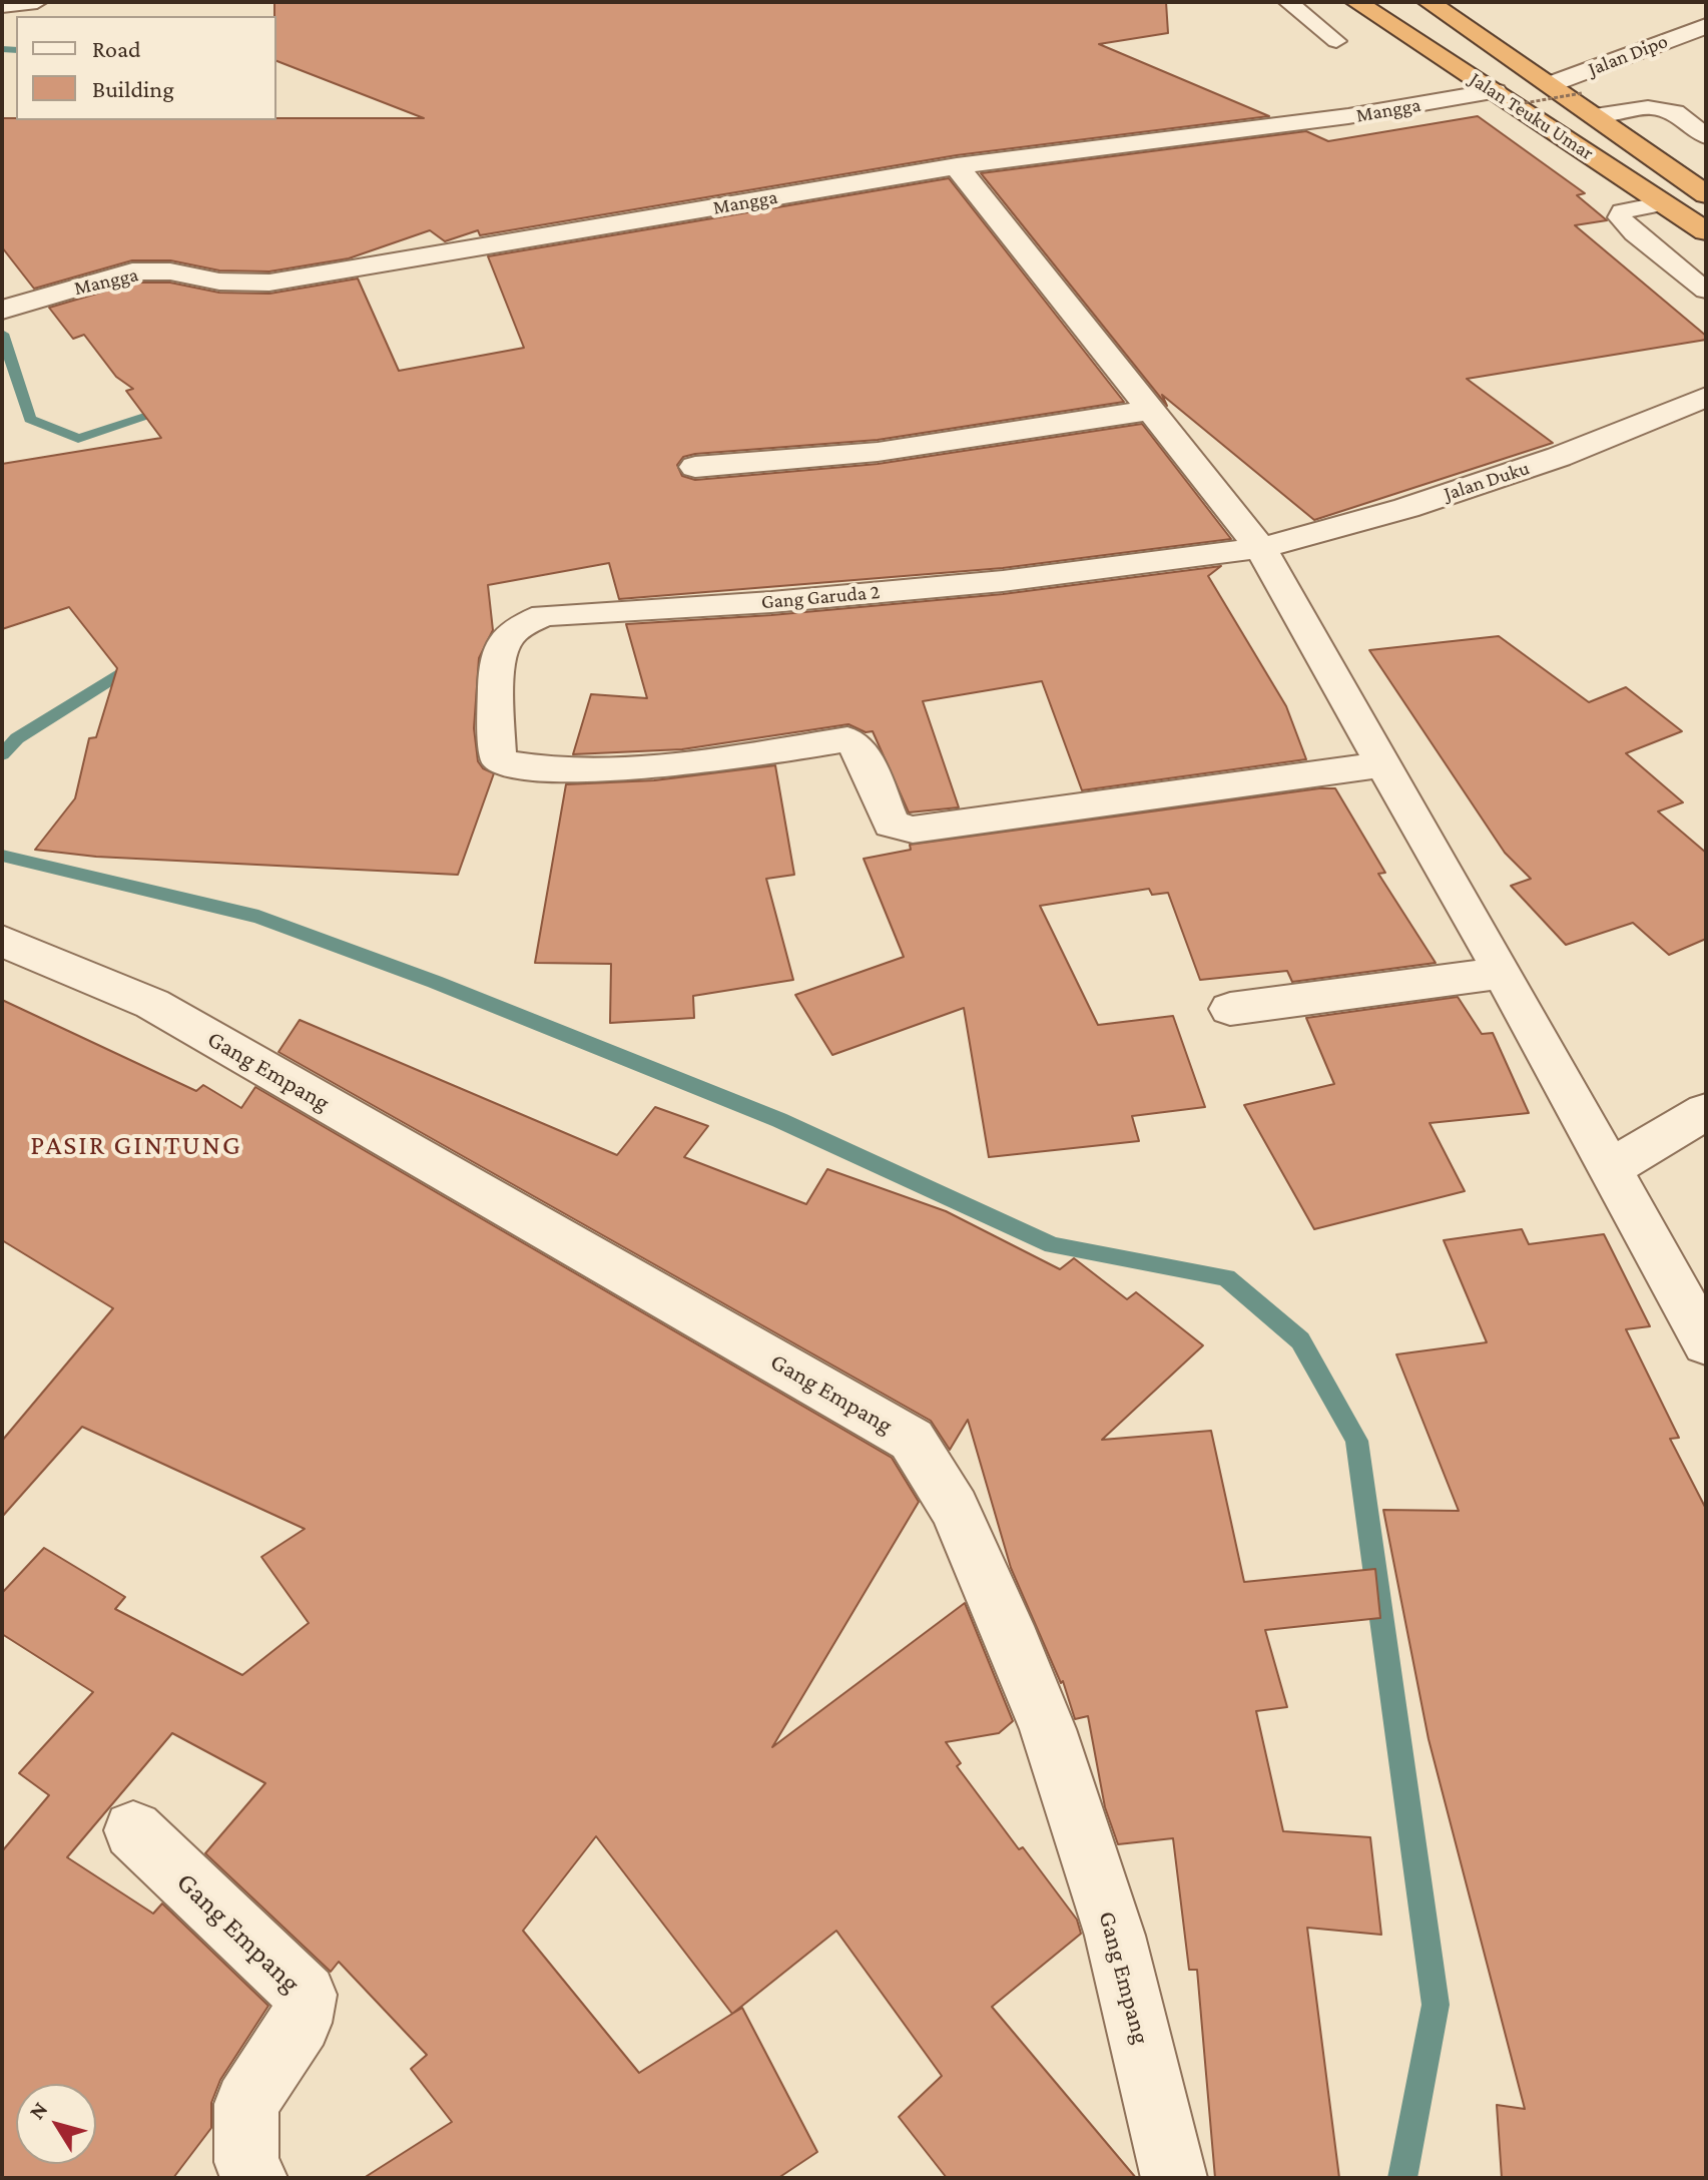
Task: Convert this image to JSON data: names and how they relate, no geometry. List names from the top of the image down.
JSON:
{
  "streets": {
    "highway": ["Jalan Teuku Umar"],
    "street": [
      "Jalan Dipo",
      "Mangga",
      "Jalan Duku",
      "Gang Garuda 2",
      "Gang Empang"
    ]
  },
  "crossings": [
    ["Jalan Dipo", "Jalan Teuku Umar"],
    ["Mangga", "Jalan Teuku Umar"],
    ["Jalan Duku", "Gang Garuda 2"]
  ],
  "districts": ["PASIR GINTUNG"],
  "legend": ["Road", "Building"],
  "north": "top left"
}
